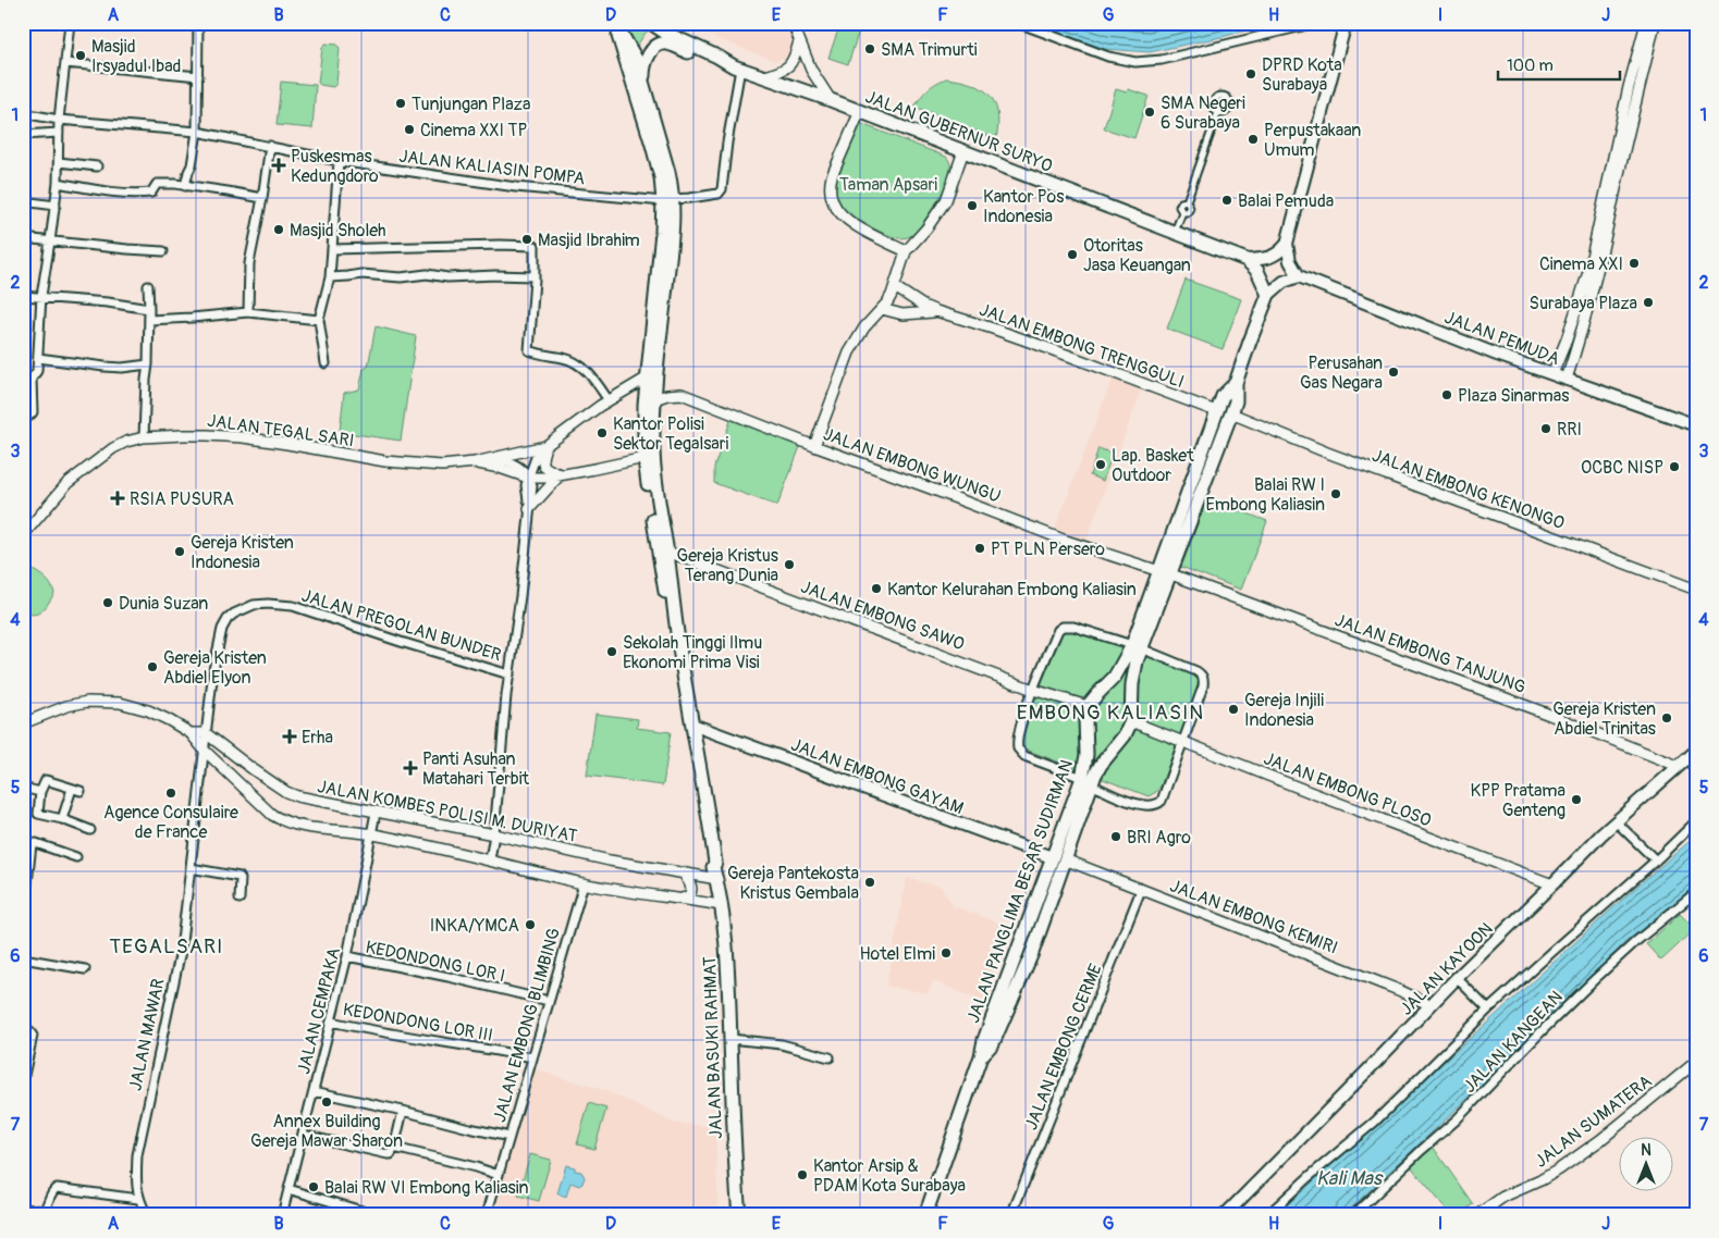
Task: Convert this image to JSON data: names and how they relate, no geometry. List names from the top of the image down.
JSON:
{
  "streets": {
    "main road": [
      "JALAN GUBERNUR SURYO",
      "JALAN PEMUDA",
      "JALAN EMBONG GAYAM",
      "JALAN PANGLIMA BESAR SUDIRMAN",
      "JALAN KAYOON",
      "JALAN BASUKI RAHMAT"
    ],
    "street": [
      "JALAN KALIASIN POMPA",
      "JALAN EMBONG TRENGGULI",
      "JALAN TEGAL SARI",
      "JALAN EMBONG WUNGU",
      "JALAN EMBONG KENONGO",
      "JALAN EMBONG SAWO",
      "JALAN PREGOLAN BUNDER",
      "JALAN EMBONG TANJUNG",
      "JALAN EMBONG PLOSO",
      "JALAN KOMBES POLISI M. DURIYAT",
      "JALAN EMBONG KEMIRI",
      "KEDONDONG LOR I",
      "JALAN CEMPAKA",
      "KEDONDONG LOR III",
      "JALAN EMBONG BLIMBING",
      "JALAN MAWAR",
      "JALAN KANGEAN",
      "JALAN EMBONG CERME",
      "JALAN SUMATERA"
    ]
  },
  "crossings": [
    ["JALAN GUBERNUR SURYO", "JALAN KALIASIN POMPA"],
    ["JALAN EMBONG TRENGGULI", "JALAN PANGLIMA BESAR SUDIRMAN"],
    ["JALAN EMBONG WUNGU", "JALAN EMBONG TANJUNG"],
    ["JALAN EMBONG WUNGU", "JALAN PANGLIMA BESAR SUDIRMAN"],
    ["JALAN EMBONG KENONGO", "JALAN PANGLIMA BESAR SUDIRMAN"],
    ["JALAN EMBONG SAWO", "JALAN PANGLIMA BESAR SUDIRMAN"],
    ["JALAN PREGOLAN BUNDER", "JALAN KOMBES POLISI M. DURIYAT"],
    ["JALAN PREGOLAN BUNDER", "JALAN MAWAR"],
    ["JALAN EMBONG TANJUNG", "JALAN PANGLIMA BESAR SUDIRMAN"],
    ["JALAN EMBONG TANJUNG", "JALAN KAYOON"],
    ["JALAN EMBONG GAYAM", "JALAN PANGLIMA BESAR SUDIRMAN"],
    ["JALAN EMBONG PLOSO", "JALAN PANGLIMA BESAR SUDIRMAN"],
    ["JALAN EMBONG PLOSO", "JALAN KAYOON"],
    ["JALAN KOMBES POLISI M. DURIYAT", "JALAN CEMPAKA"],
    ["JALAN KOMBES POLISI M. DURIYAT", "JALAN BASUKI RAHMAT"],
    ["JALAN PANGLIMA BESAR SUDIRMAN", "JALAN EMBONG KEMIRI"],
    ["JALAN EMBONG KEMIRI", "JALAN KAYOON"],
    ["JALAN EMBONG KEMIRI", "JALAN EMBONG CERME"],
    ["KEDONDONG LOR I", "JALAN CEMPAKA"],
    ["KEDONDONG LOR I", "JALAN EMBONG BLIMBING"],
    ["JALAN CEMPAKA", "KEDONDONG LOR III"],
    ["KEDONDONG LOR III", "JALAN EMBONG BLIMBING"]
  ],
  "districts": ["EMBONG KALIASIN", "TEGALSARI"],
  "water": ["Kali Mas"],
  "parks": ["Taman Apsari"],
  "places": {
    "other": [
      "SMA Trimurti",
      "Masjid Irsyadul Ibad",
      "DPRD Kota Surabaya",
      "Tunjungan Plaza",
      "SMA Negeri 6 Surabaya",
      "Cinema XXI TP",
      "Perpustakaan Umum",
      "Balai Pemuda",
      "Kantor Pos Indonesia",
      "Masjid Sholeh",
      "Masjid Ibrahim",
      "Otoritas Jasa Keuangan",
      "Cinema XXI",
      "Surabaya Plaza",
      "Perusahan Gas Negara",
      "Plaza Sinarmas",
      "RRI",
      "Kantor Polisi Sektor Tegalsari",
      "Lap. Basket Outdoor",
      "OCBC NISP",
      "Balai RW I Embong Kaliasin",
      "PT PLN Persero",
      "Gereja Kristen Indonesia",
      "Gereja Kristus Terang Dunia",
      "Kantor Kelurahan Embong Kaliasin",
      "Dunia Suzan",
      "Sekolah Tinggi Ilmu Ekonomi Prima Visi",
      "Gereja Kristen Abdiel Elyon",
      "Gereja Injili Indonesia",
      "Gereja Kristen Abdiel Trinitas",
      "Agence Consulaire de France",
      "KPP Pratama Genteng",
      "BRI Agro",
      "Gereja Pantekosta Kristus Gembala",
      "INKA/YMCA",
      "Hotel Elmi",
      "Annex Building Gereja Mawar Sharon",
      "Kantor Arsip & PDAM Kota Surabaya",
      "Balai RW VI Embong Kaliasin"
    ],
    "health": [
      "Puskesmas Kedungdoro",
      "RSIA PUSURA",
      "Erha",
      "Panti Asuhan Matahari Terbit"
    ]
  },
  "scale_bar": "100 m",
  "north": "top",
  "grid": {
    "columns": [
      "A",
      "B",
      "C",
      "D",
      "E",
      "F",
      "G",
      "H",
      "I",
      "J"
    ],
    "rows": [
      "1",
      "2",
      "3",
      "4",
      "5",
      "6",
      "7"
    ]
  }
}
